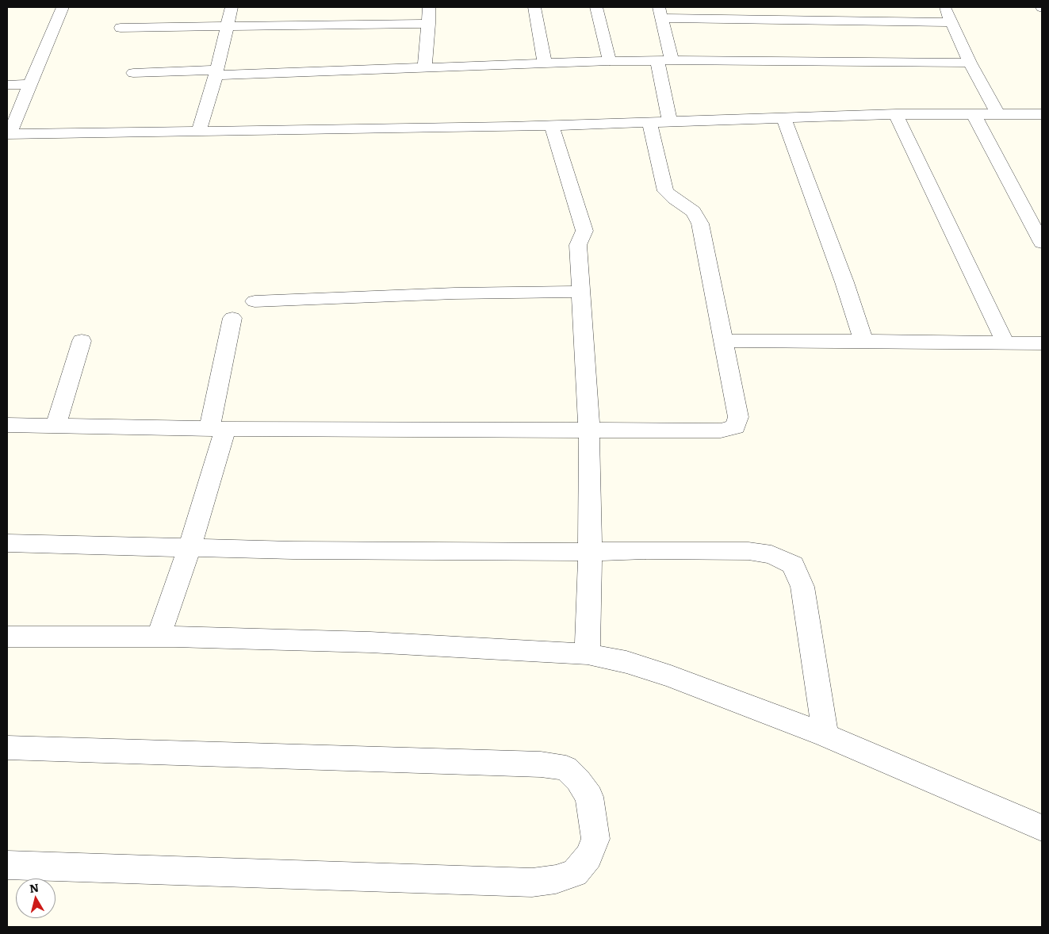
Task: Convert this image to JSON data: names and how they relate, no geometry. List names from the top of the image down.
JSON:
{
  "north": "top"
}
